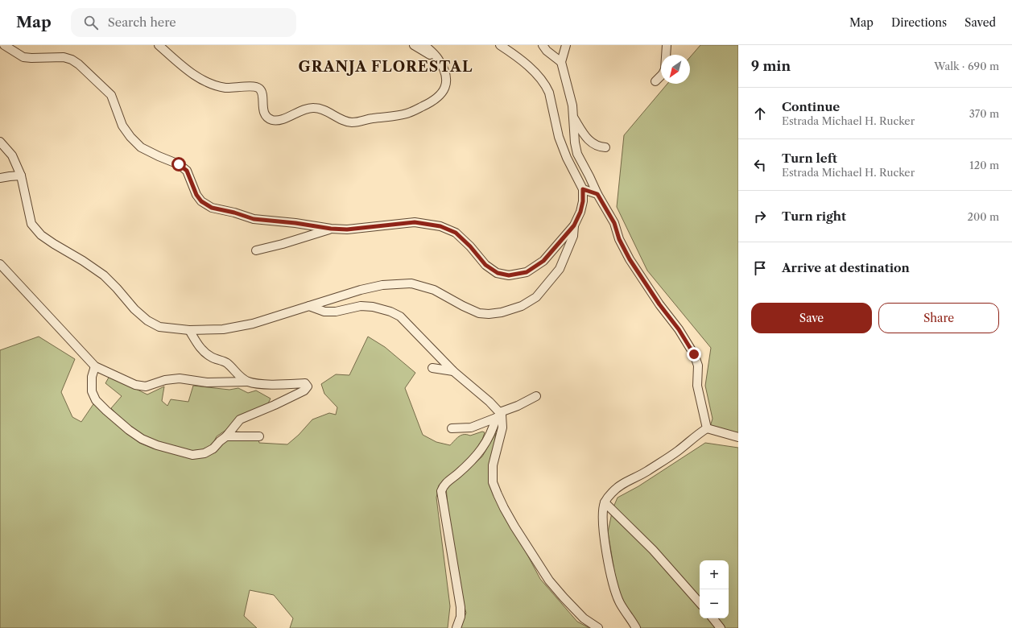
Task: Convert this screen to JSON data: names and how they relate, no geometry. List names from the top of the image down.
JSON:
{
  "districts": ["GRANJA FLORESTAL"],
  "north": "bottom left",
  "page": {
    "header": "Map",
    "search": "Search here",
    "nav": ["Map", "Directions", "Saved"],
    "heading": ["9 min", "Walk · 690 m"],
    "list": [
      ["Continue", "Estrada Michael H. Rucker", "370 m"],
      ["Turn left", "Estrada Michael H. Rucker", "120 m"],
      ["Turn right", "200 m"],
      "Arrive at destination"
    ],
    "buttons": ["Save", "Share"],
    "map_buttons": ["+", "−"]
  }
}
